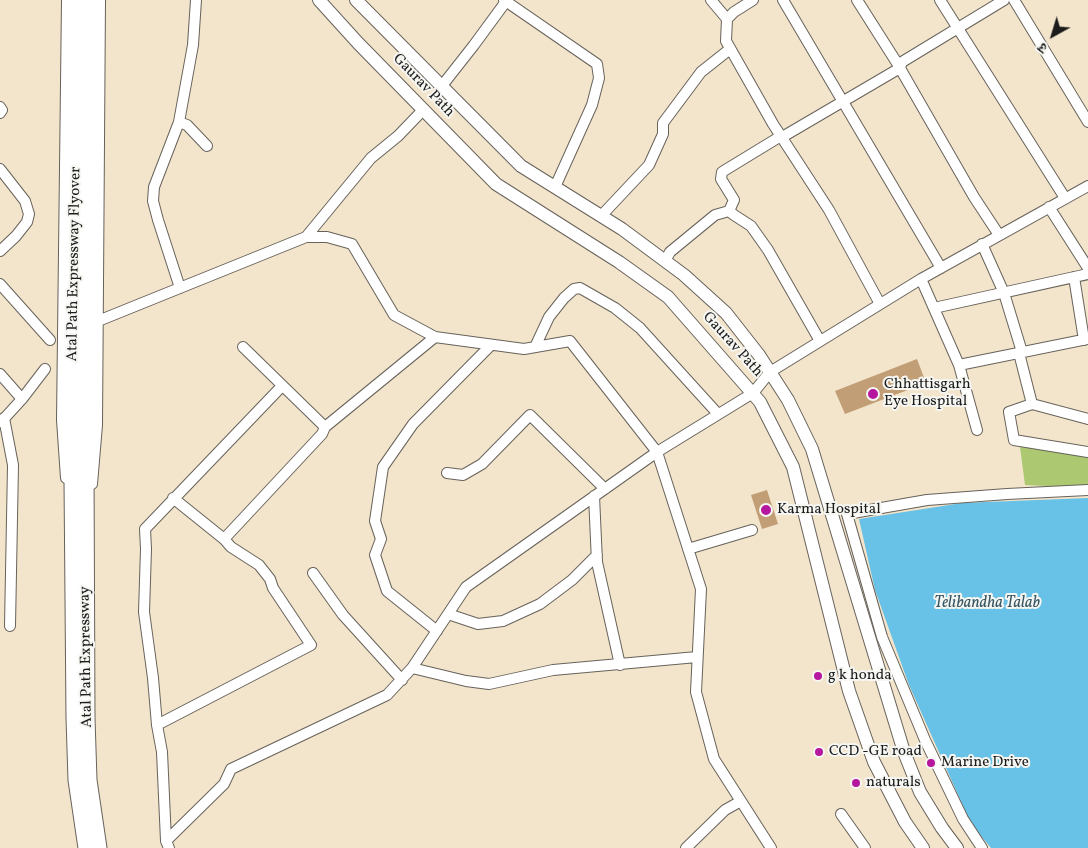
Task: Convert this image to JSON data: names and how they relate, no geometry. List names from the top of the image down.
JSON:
{
  "streets": {
    "highway": ["Atal Path Expressway Flyover", "Atal Path Expressway"],
    "main road": ["Gaurav Path"]
  },
  "crossings": [
    ["Atal Path Expressway Flyover", "Atal Path Expressway"]
  ],
  "water": ["Telibandha Talab"],
  "places": [
    "Chhattisgarh Eye Hospital",
    "Karma Hospital",
    "g k honda",
    "CCD -GE road",
    "Marine Drive",
    "naturals"
  ],
  "north": "bottom left"
}
